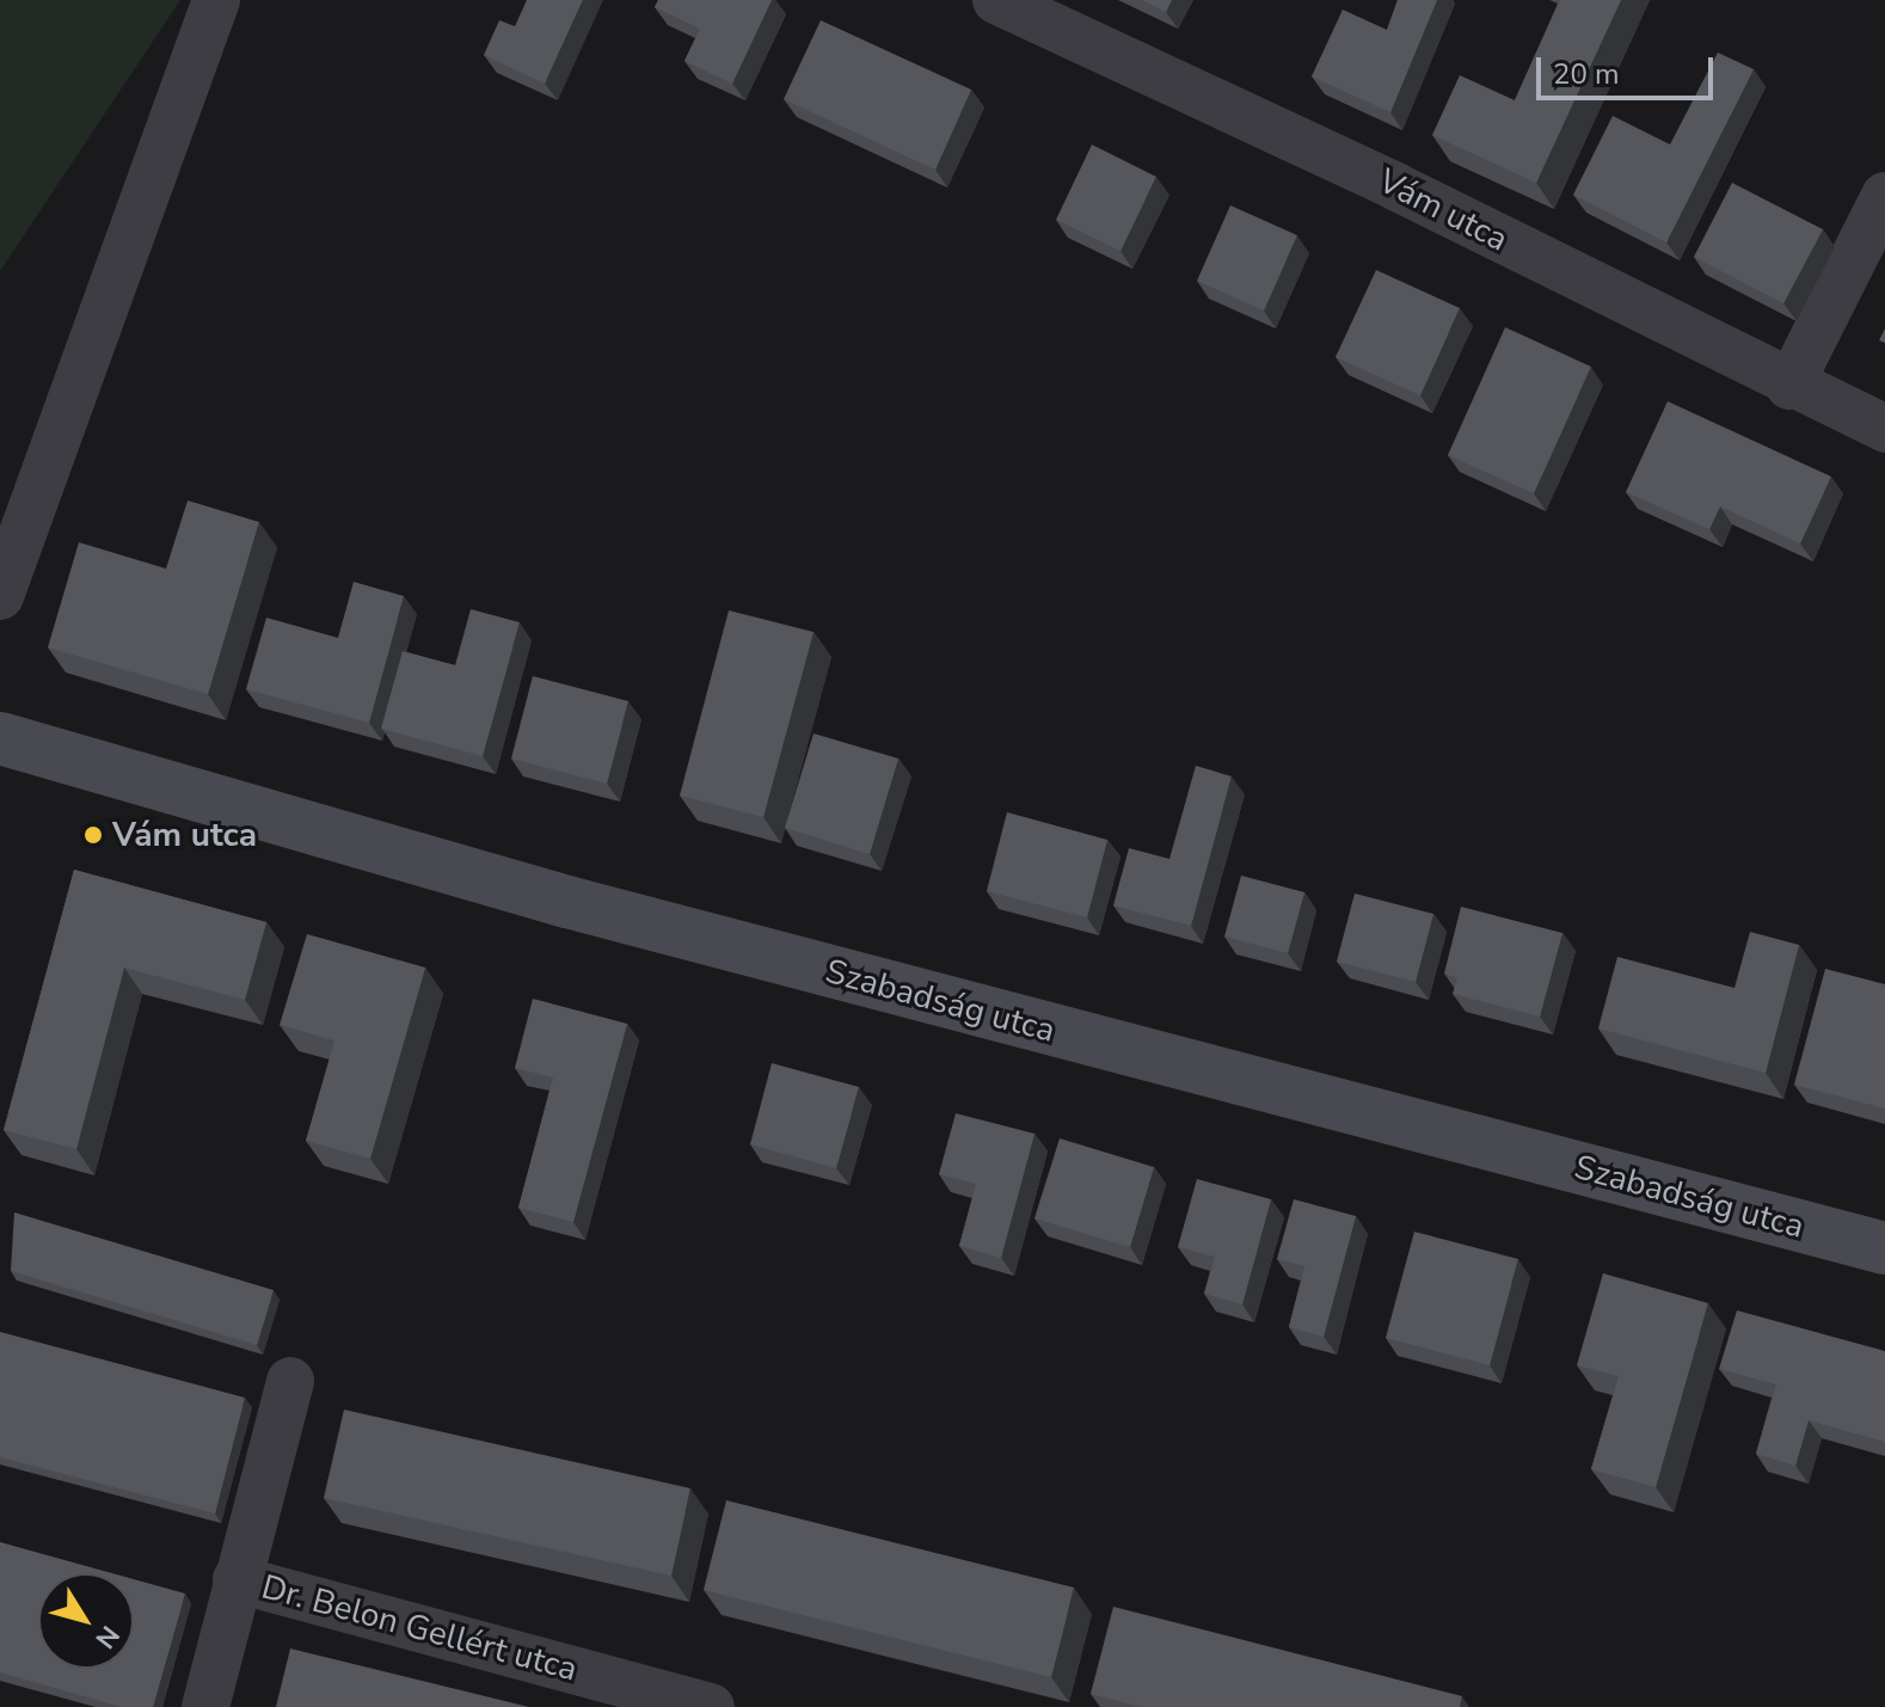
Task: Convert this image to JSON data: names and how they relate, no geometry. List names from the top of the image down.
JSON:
{
  "streets": {
    "main road": ["Szabadság utca"],
    "street": ["Vám utca", "Dr. Belon Gellért utca"]
  },
  "places": ["Vám utca"],
  "scale_bar": "20 m",
  "north": "bottom right"
}
